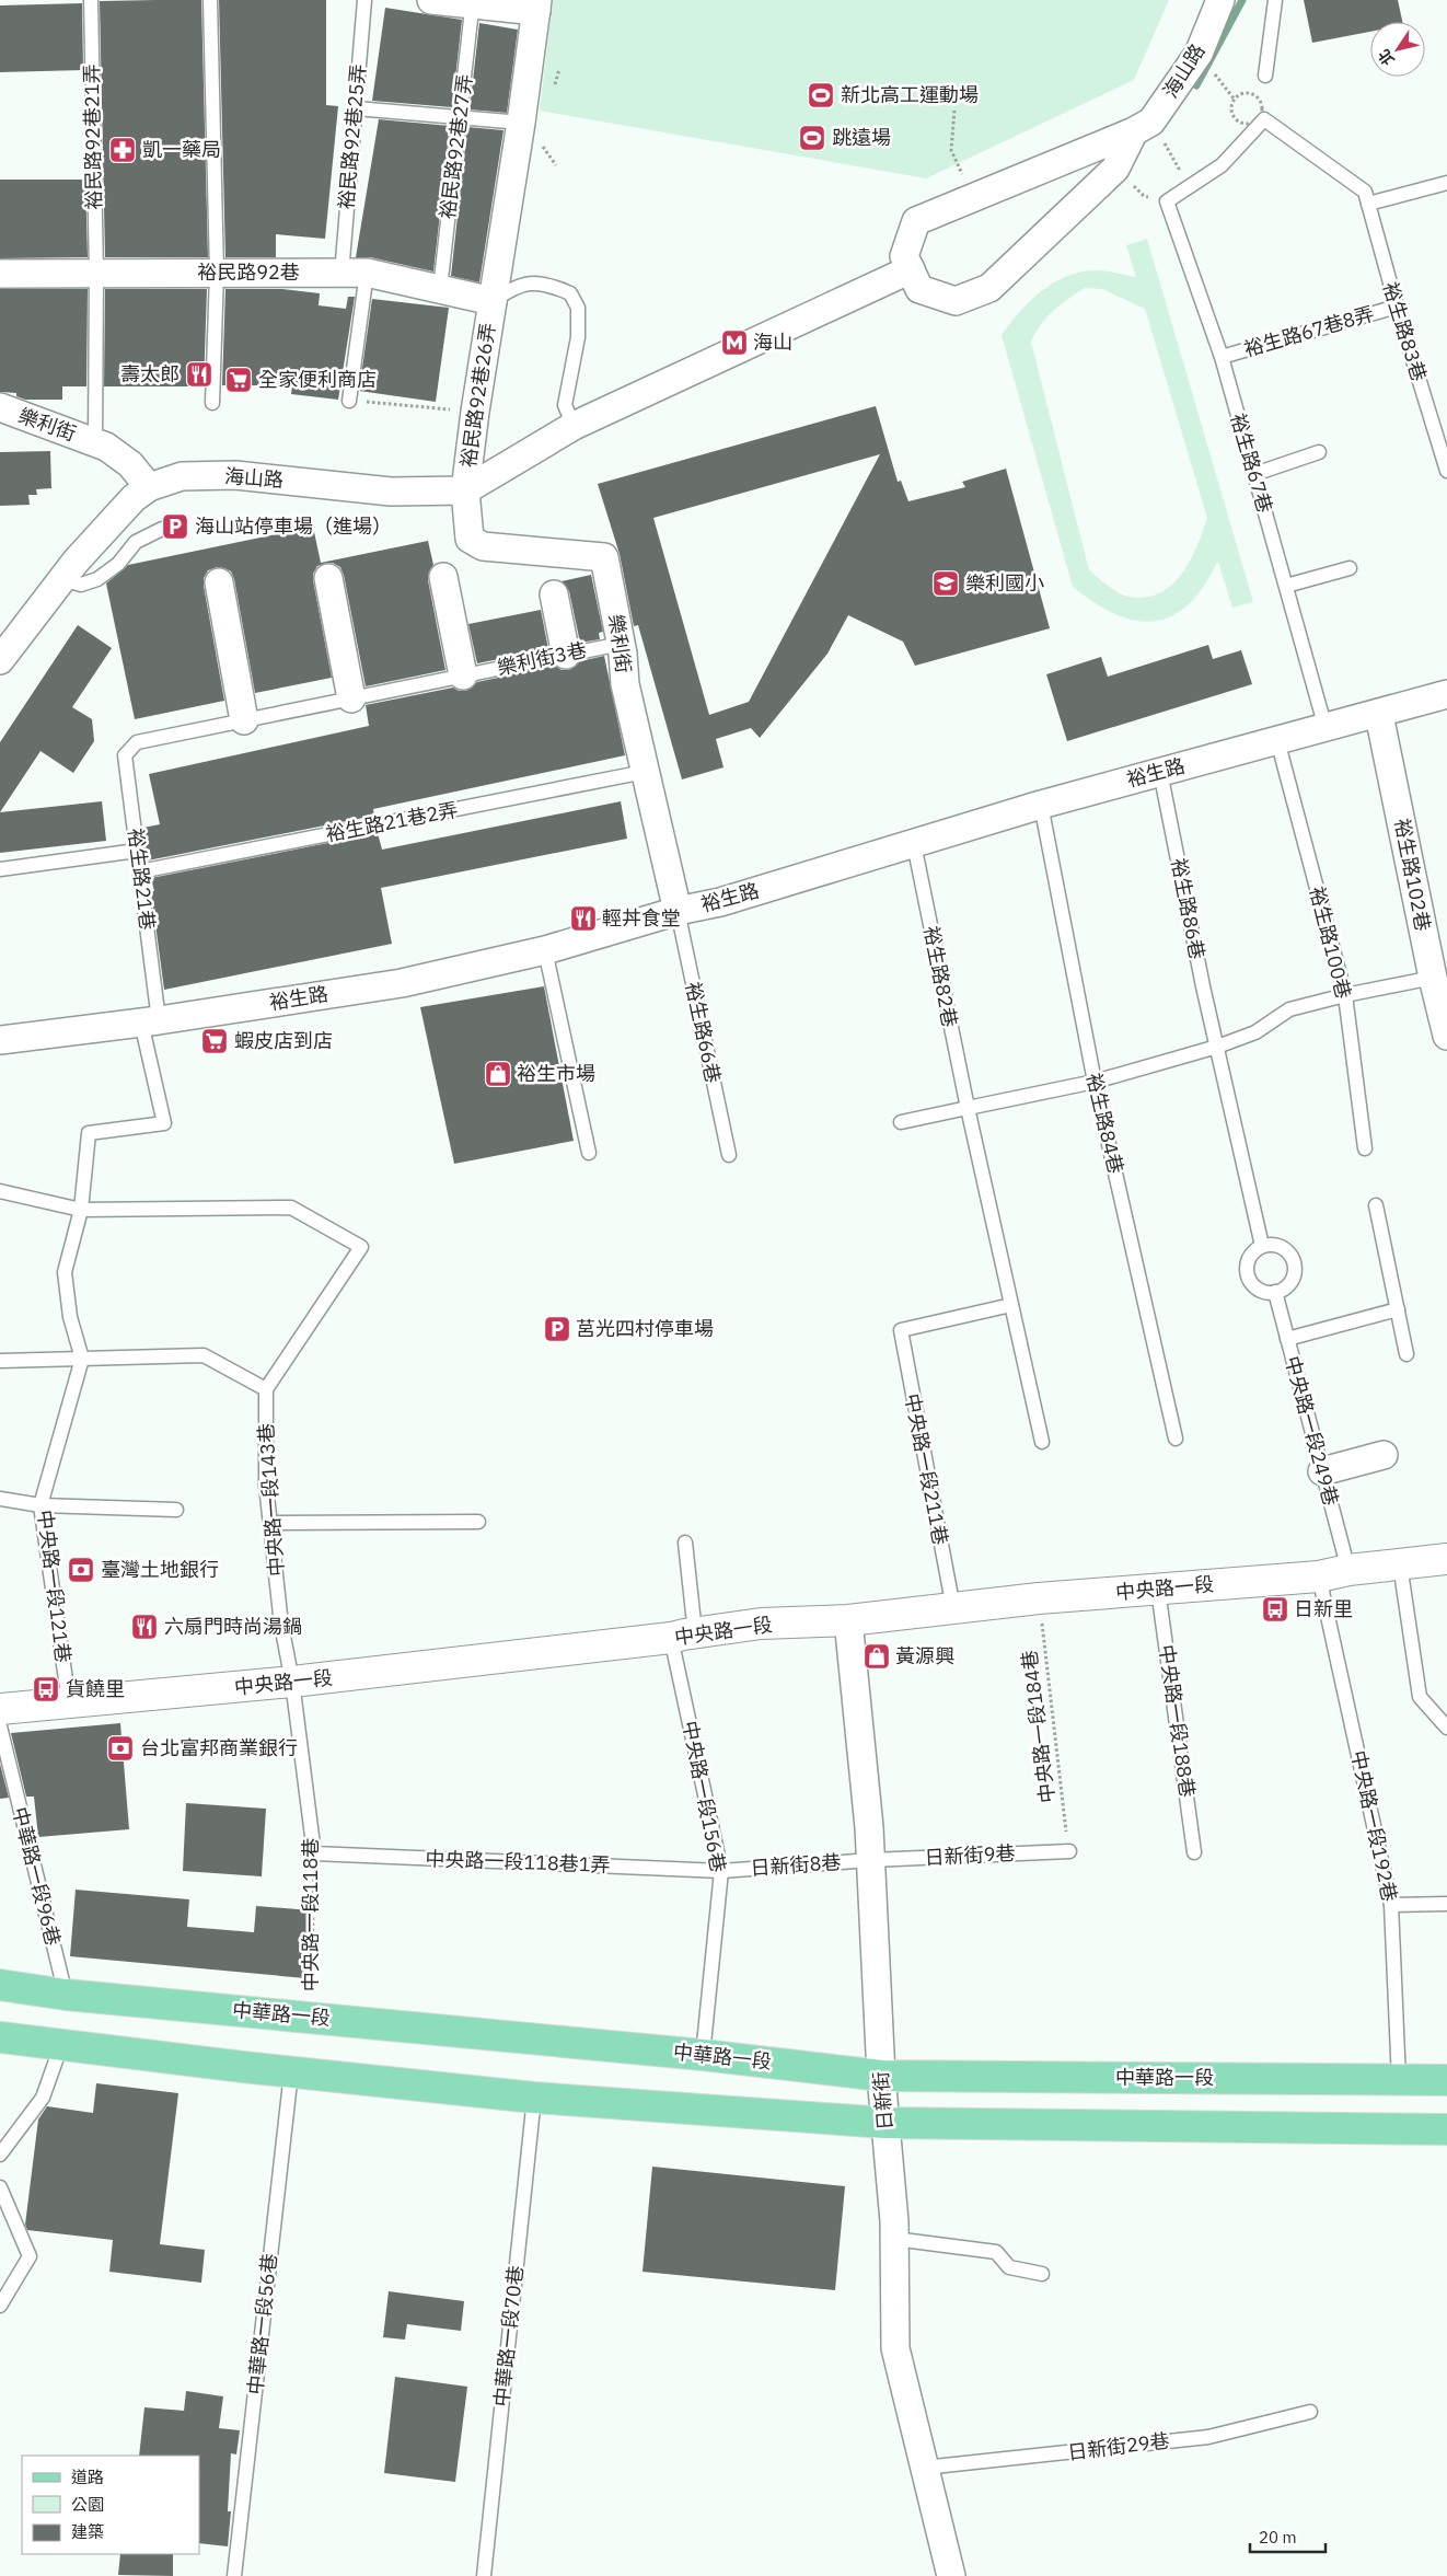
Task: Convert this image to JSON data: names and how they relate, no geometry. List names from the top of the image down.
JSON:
{
  "streets": {
    "main road": ["中華路一段"],
    "street": [
      "海山路",
      "裕民路92巷",
      "裕民路92巷26弄",
      "樂利街",
      "裕生路",
      "裕生路102巷",
      "中央路一段",
      "日新街"
    ],
    "lane": [
      "裕民路92巷21弄",
      "裕民路92巷25弄",
      "裕民路92巷27弄",
      "裕生路67巷8弄",
      "裕生路83巷",
      "裕生路67巷",
      "樂利街3巷",
      "裕生路21巷2弄",
      "裕生路21巷",
      "裕生路86巷",
      "裕生路100巷",
      "裕生路82巷",
      "裕生路66巷",
      "裕生路84巷",
      "中央路一段249巷",
      "中央路一段211巷",
      "中央路一段143巷",
      "中央路一段121巷",
      "中央路一段188巷",
      "中央路一段156巷",
      "中央路一段192巷",
      "日新街9巷",
      "中央路一段118巷1弄",
      "日新街8巷",
      "中華路一段96巷",
      "中央路一段118巷",
      "中華路一段56巷",
      "中華路一段70巷",
      "日新街29巷"
    ],
    "path": ["中央路一段184巷"]
  },
  "crossings": [
    ["海山路", "裕民路92巷26弄"],
    ["海山路", "樂利街"],
    ["裕民路92巷21弄", "裕民路92巷"],
    ["裕民路92巷21弄", "樂利街"],
    ["裕民路92巷25弄", "裕民路92巷"],
    ["裕民路92巷27弄", "裕民路92巷"],
    ["裕民路92巷", "裕民路92巷26弄"],
    ["裕生路67巷8弄", "裕生路83巷"],
    ["裕生路67巷8弄", "裕生路67巷"],
    ["裕民路92巷26弄", "樂利街"],
    ["樂利街", "樂利街3巷"],
    ["樂利街", "裕生路"],
    ["樂利街", "裕生路21巷2弄"],
    ["樂利街", "裕生路66巷"],
    ["裕生路67巷", "裕生路"],
    ["樂利街3巷", "裕生路21巷"],
    ["裕生路", "裕生路102巷"],
    ["裕生路", "裕生路21巷"],
    ["裕生路", "裕生路86巷"],
    ["裕生路", "裕生路100巷"],
    ["裕生路", "裕生路82巷"],
    ["裕生路", "裕生路66巷"],
    ["裕生路", "裕生路84巷"],
    ["裕生路21巷2弄", "裕生路21巷"],
    ["裕生路82巷", "中央路一段211巷"],
    ["中央路一段249巷", "中央路一段"],
    ["中央路一段211巷", "中央路一段"],
    ["中央路一段143巷", "中央路一段"],
    ["中央路一段143巷", "中央路一段118巷"],
    ["中央路一段121巷", "中央路一段"],
    ["中央路一段", "中央路一段188巷"],
    ["中央路一段", "中央路一段184巷"],
    ["中央路一段", "中央路一段156巷"],
    ["中央路一段", "中央路一段192巷"],
    ["中央路一段", "中央路一段118巷"],
    ["中央路一段", "日新街"],
    ["中央路一段184巷", "日新街9巷"],
    ["中央路一段156巷", "中央路一段118巷1弄"],
    ["中央路一段156巷", "日新街8巷"],
    ["中央路一段156巷", "中華路一段"],
    ["中央路一段192巷", "中華路一段"],
    ["日新街9巷", "日新街8巷"],
    ["日新街9巷", "日新街"],
    ["中央路一段118巷1弄", "日新街8巷"],
    ["中央路一段118巷1弄", "中央路一段118巷"],
    ["日新街8巷", "日新街"],
    ["中華路一段96巷", "中華路一段"],
    ["中央路一段118巷", "中華路一段"],
    ["中華路一段", "日新街"],
    ["日新街", "日新街29巷"]
  ],
  "places": {
    "sports": ["新北高工運動場", "跳遠場"],
    "pharmacy": ["凱一藥局"],
    "metro station": ["海山"],
    "restaurant": ["壽太郎", "輕丼食堂", "六扇門時尚湯鍋"],
    "supermarket": ["全家便利商店", "蝦皮店到店"],
    "parking": ["海山站停車場（進場）", "莒光四村停車場"],
    "school or university": ["樂利國小"],
    "shop": ["裕生市場", "黃源興"],
    "bank": ["臺灣土地銀行", "台北富邦商業銀行"],
    "bus stop": ["日新里", "貨饒里"]
  },
  "legend": ["道路", "公園", "建築"],
  "scale_bar": "20 m",
  "north": "bottom left"
}
